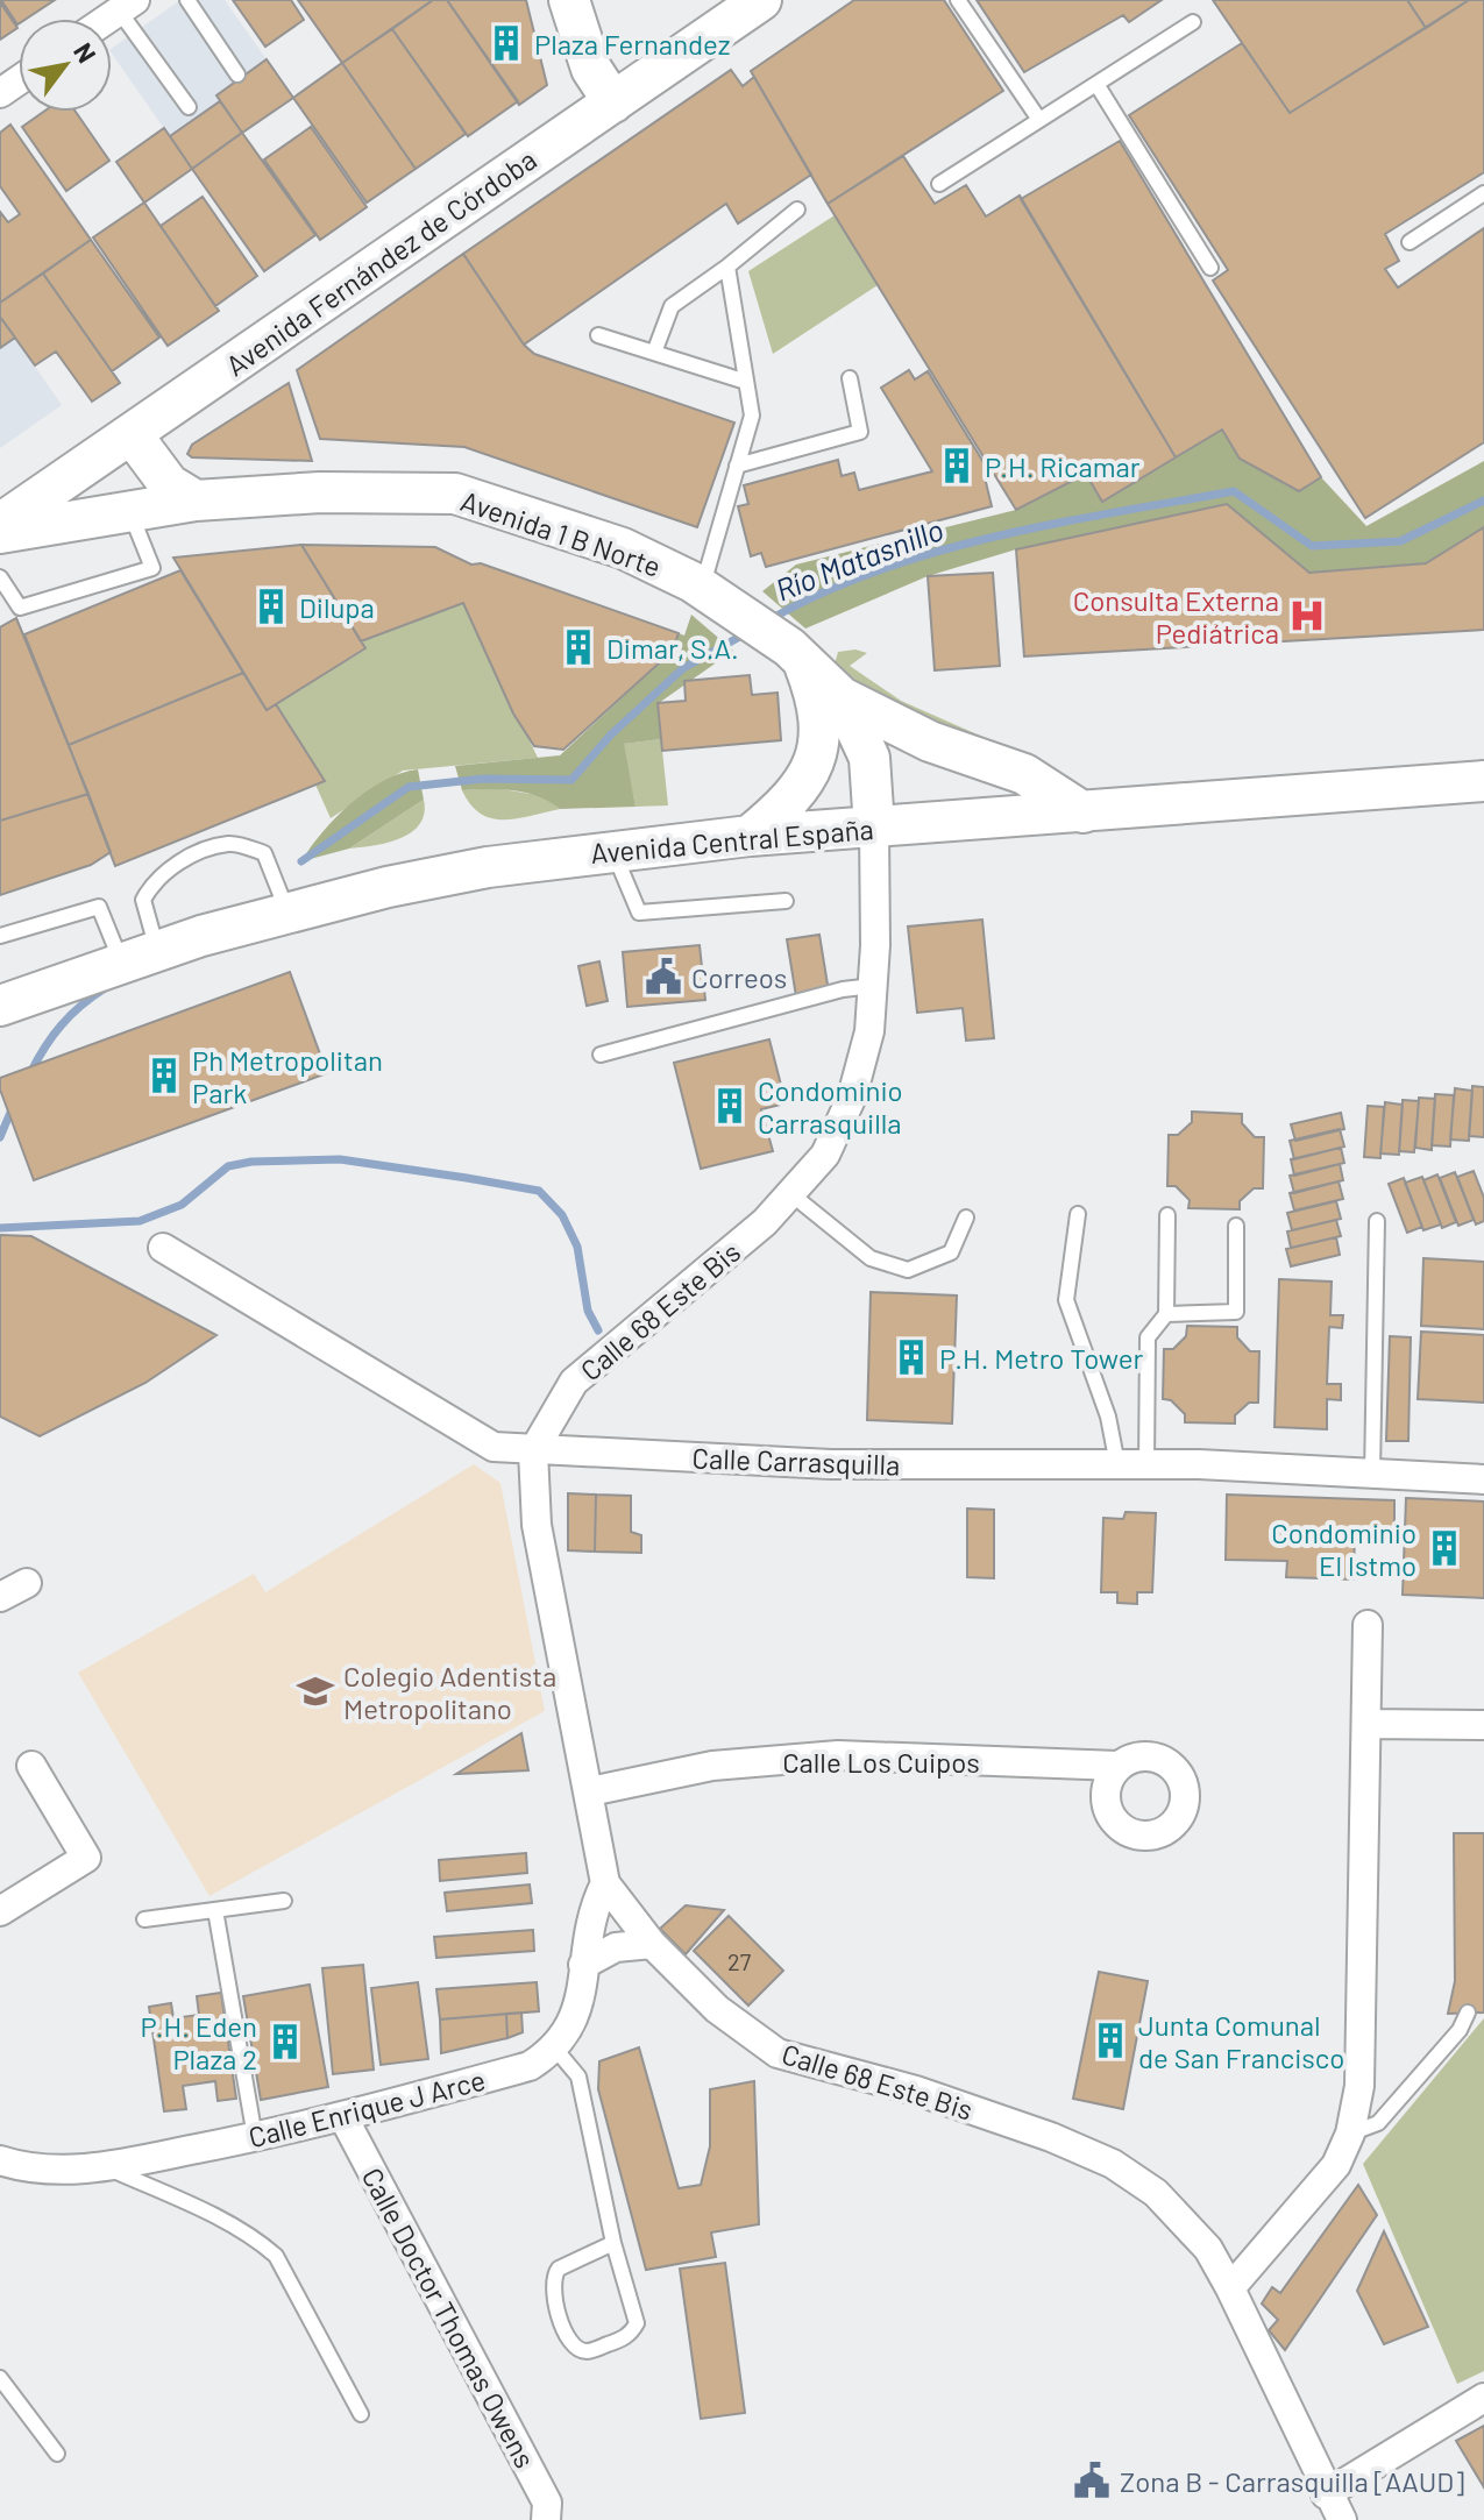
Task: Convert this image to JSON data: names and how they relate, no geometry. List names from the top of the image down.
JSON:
{
  "streets": {
    "main road": ["Avenida Fernández de Córdoba", "Avenida 1 B Norte", "Avenida Central España"],
    "street": [
      "Calle 68 Este Bis",
      "Calle Carrasquilla",
      "Calle Los Cuipos",
      "Calle Enrique J Arce",
      "Calle Doctor Thomas Owens"
    ]
  },
  "crossings": [
    ["Avenida 1 B Norte", "Avenida Central España"],
    ["Avenida 1 B Norte", "Calle 68 Este Bis"],
    ["Avenida Central España", "Calle 68 Este Bis"],
    ["Calle 68 Este Bis", "Calle Carrasquilla"],
    ["Calle 68 Este Bis", "Calle Los Cuipos"],
    ["Calle Enrique J Arce", "Calle Doctor Thomas Owens"]
  ],
  "water": ["Río Matasnillo"],
  "places": {
    "building": [
      "Plaza Fernandez",
      "P.H. Ricamar",
      "Dilupa",
      "Dimar, S.A.",
      "Ph Metropolitan Park",
      "Condominio Carrasquilla",
      "P.H. Metro Tower",
      "Condominio El Istmo",
      "Junta Comunal de San Francisco",
      "P.H. Eden Plaza 2"
    ],
    "hospital": ["Consulta Externa Pediátrica"],
    "public building": ["Correos", "Zona B - Carrasquilla [AAUD]"],
    "school or university": ["Colegio Adentista Metropolitano"]
  },
  "house_numbers": ["27"],
  "north": "top right"
}
